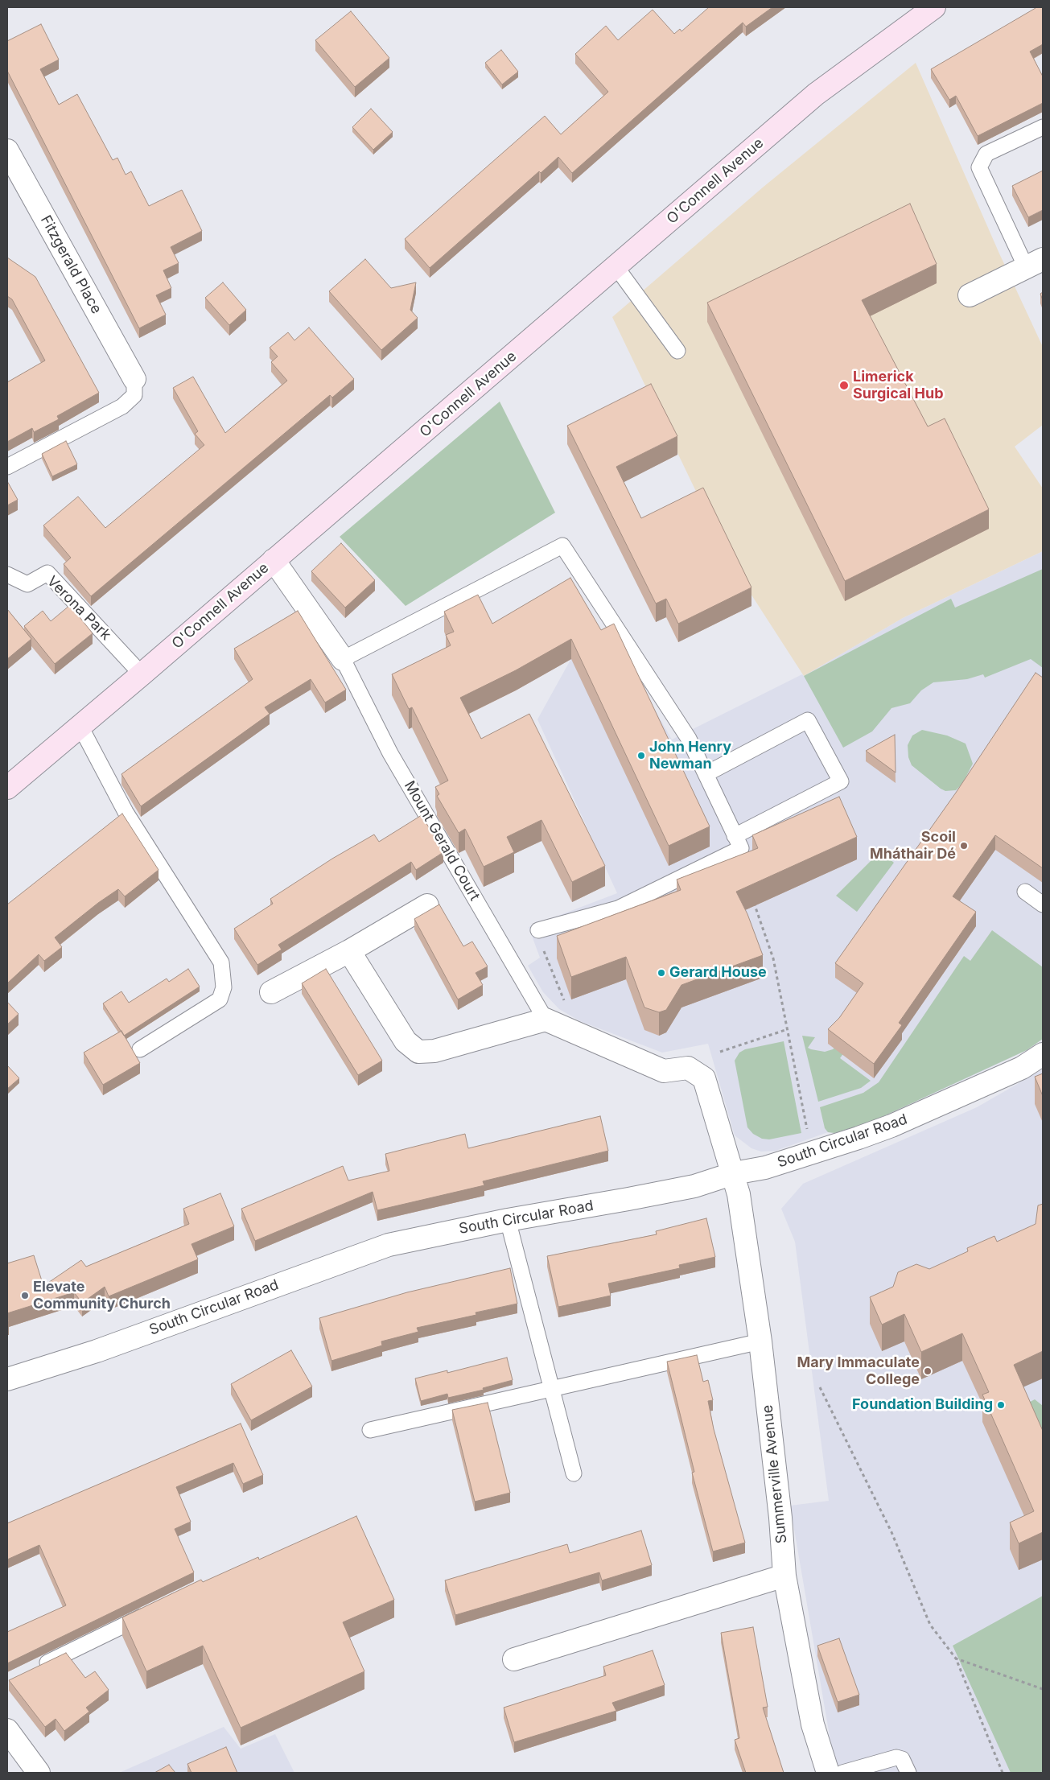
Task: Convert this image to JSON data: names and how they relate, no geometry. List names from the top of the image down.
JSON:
{
  "streets": {
    "main road": ["O'Connell Avenue"],
    "street": ["Fitzgerald Place", "South Circular Road", "Summerville Avenue"],
    "lane": ["Verona Park", "Mount Gerald Court"]
  },
  "crossings": [
    ["O'Connell Avenue", "Verona Park"],
    ["Mount Gerald Court", "Summerville Avenue"],
    ["South Circular Road", "Summerville Avenue"]
  ],
  "places": [
    "Limerick Surgical Hub",
    "John Henry Newman",
    "Scoil Mháthair Dé",
    "Gerard House",
    "Elevate Community Church",
    "Mary Immaculate College",
    "Foundation Building"
  ]
}
